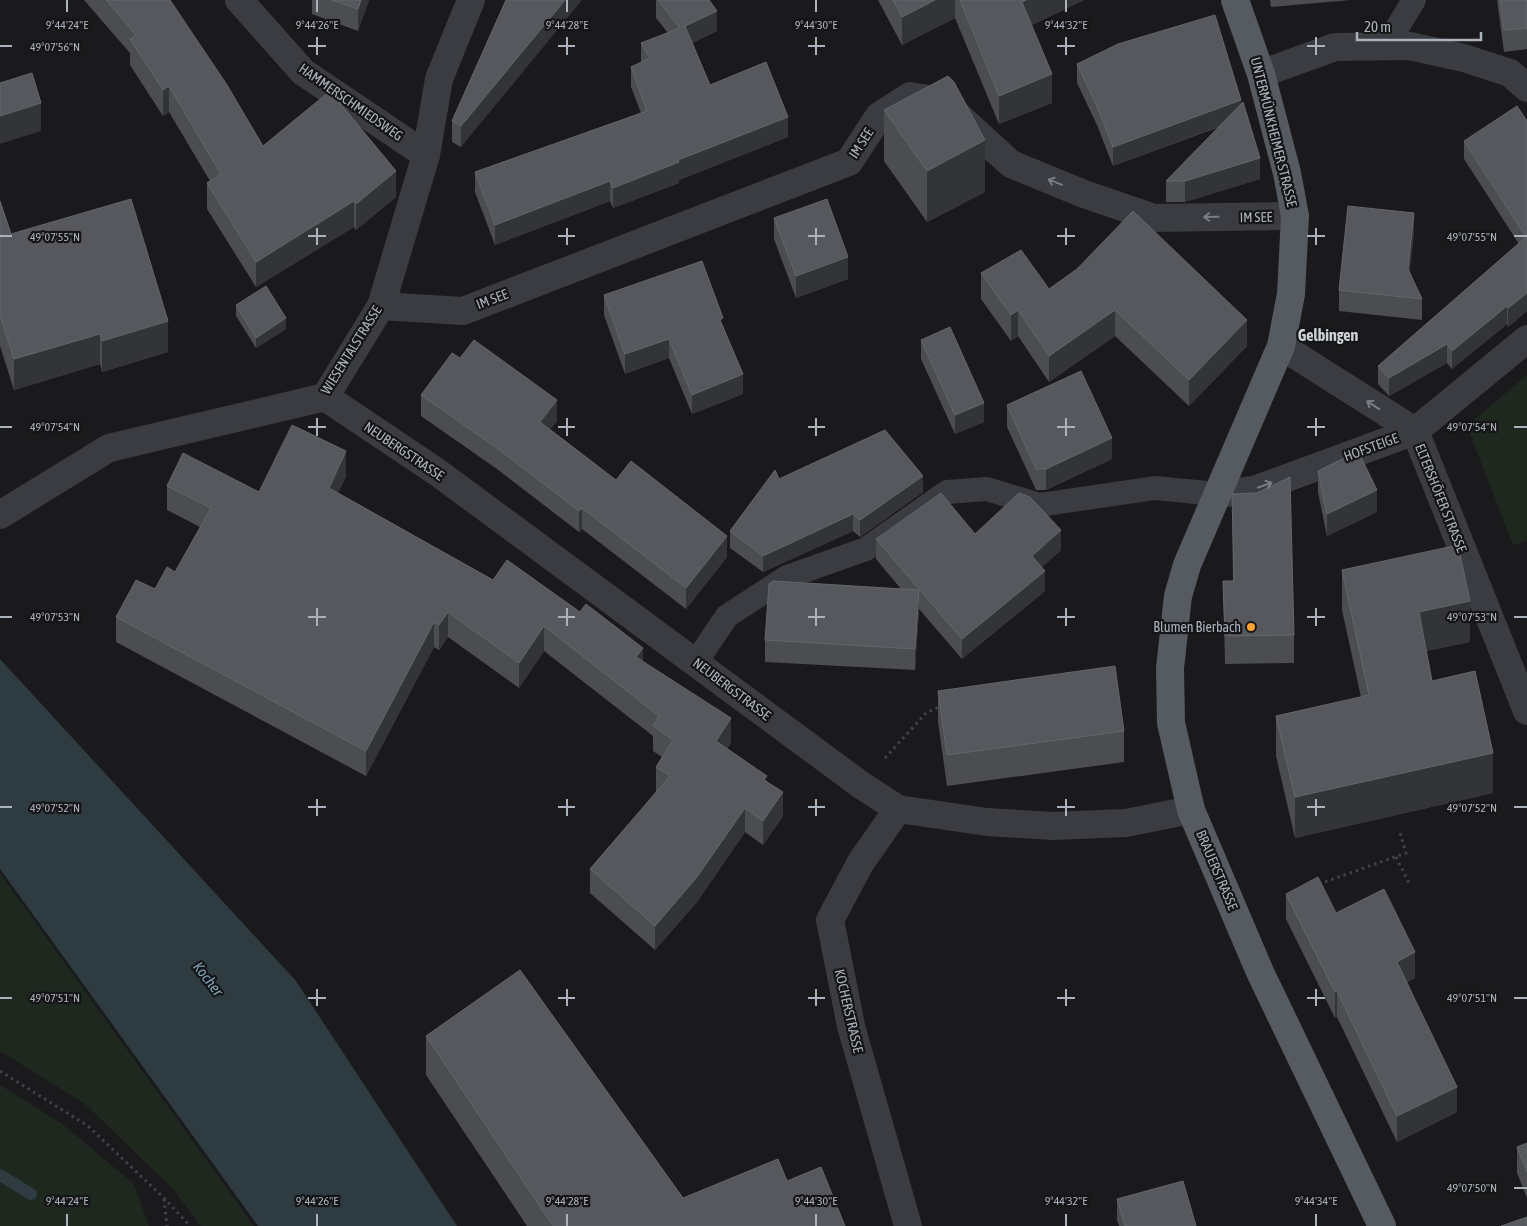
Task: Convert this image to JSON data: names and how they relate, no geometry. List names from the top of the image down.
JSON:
{
  "streets": {
    "main road": ["UNTERMÜNKHEIMER STRASSE", "BRAUERSTRASSE"],
    "street": [
      "HAMMERSCHMIEDSWEG",
      "IM SEE",
      "WIESENTALSTRASSE",
      "HOFSTEIGE",
      "NEUBERGSTRASSE",
      "ELTERSHÖFER STRASSE",
      "KOCHERSTRASSE"
    ]
  },
  "crossings": [
    ["HAMMERSCHMIEDSWEG", "WIESENTALSTRASSE"],
    ["UNTERMÜNKHEIMER STRASSE", "IM SEE"],
    ["UNTERMÜNKHEIMER STRASSE", "HOFSTEIGE"],
    ["UNTERMÜNKHEIMER STRASSE", "ELTERSHÖFER STRASSE"],
    ["UNTERMÜNKHEIMER STRASSE", "BRAUERSTRASSE"],
    ["IM SEE", "WIESENTALSTRASSE"],
    ["WIESENTALSTRASSE", "NEUBERGSTRASSE"],
    ["HOFSTEIGE", "ELTERSHÖFER STRASSE"],
    ["HOFSTEIGE", "BRAUERSTRASSE"],
    ["NEUBERGSTRASSE", "BRAUERSTRASSE"],
    ["NEUBERGSTRASSE", "KOCHERSTRASSE"]
  ],
  "one_way": ["IM SEE", "HOFSTEIGE"],
  "districts": ["Gelbingen"],
  "water": ["Kocher"],
  "places": ["Blumen Bierbach"],
  "scale_bar": "20 m",
  "coordinates": [
    "9°44'24\"E",
    "9°44'26\"E",
    "9°44'28\"E",
    "9°44'30\"E",
    "9°44'32\"E",
    "49°07'56\"N",
    "49°07'55\"N",
    "49°07'54\"N",
    "49°07'53\"N",
    "49°07'52\"N",
    "49°07'51\"N",
    "49°07'50\"N",
    "9°44'34\"E"
  ]
}
